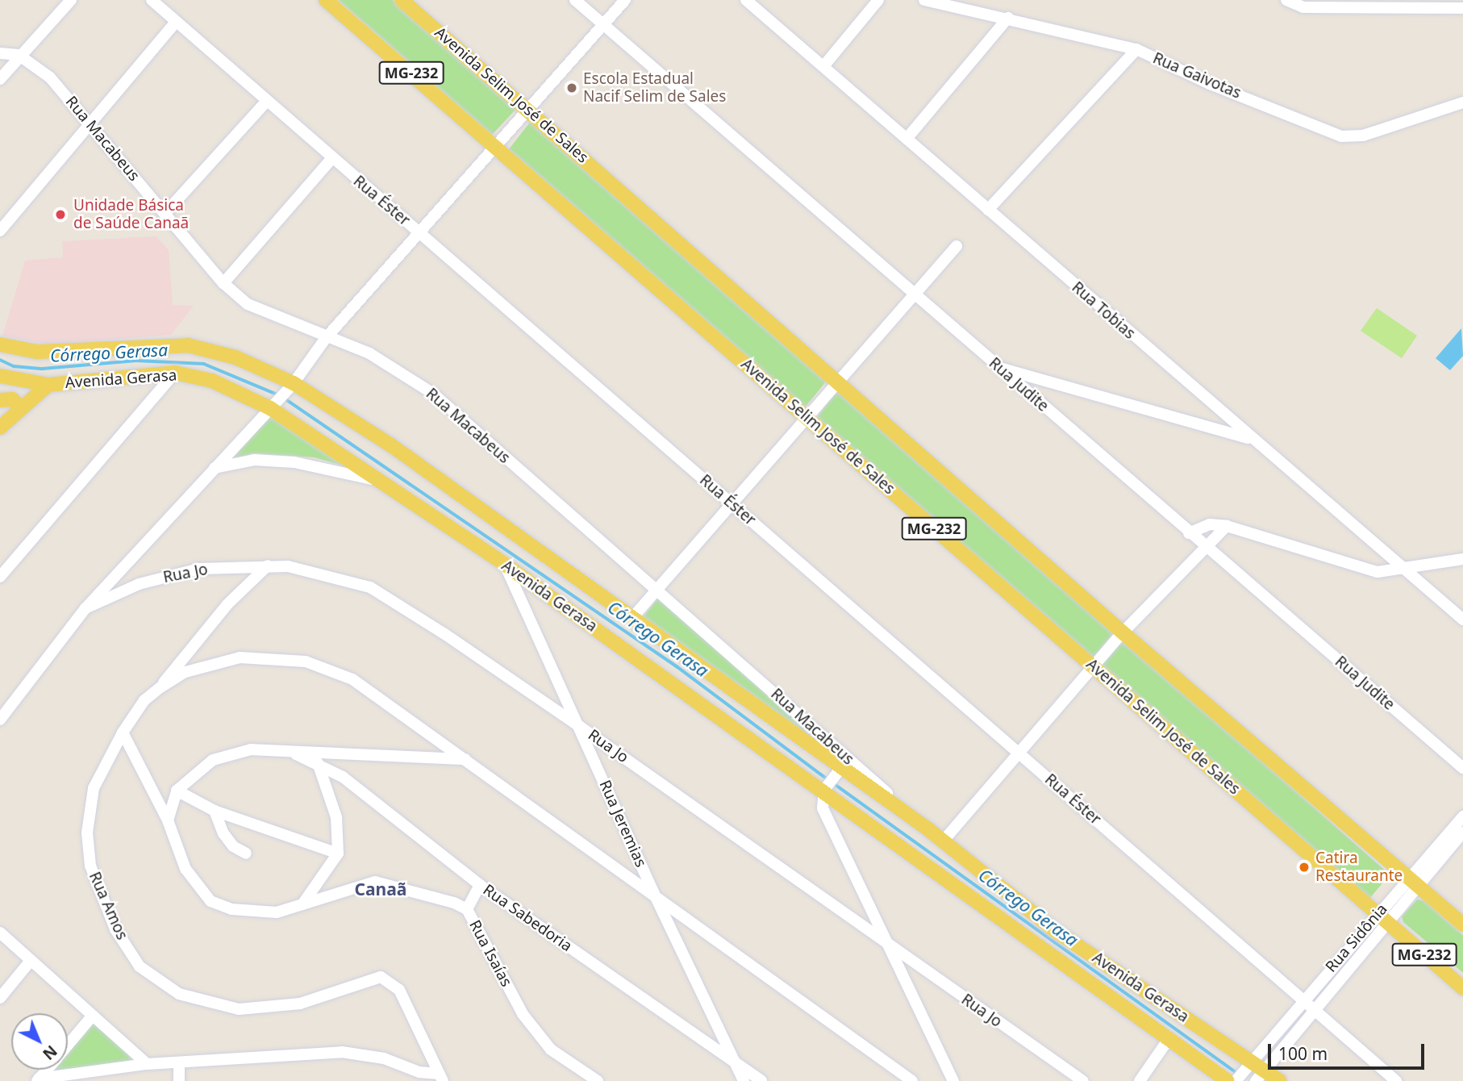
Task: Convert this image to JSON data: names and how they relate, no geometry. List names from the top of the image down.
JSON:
{
  "streets": {
    "main road": ["MG-232", "Avenida Selim José de Sales", "Avenida Gerasa"],
    "street": [
      "Rua Gaivotas",
      "Rua Macabeus",
      "Rua Éster",
      "Rua Tobias",
      "Rua Judite",
      "Rua Jo",
      "Rua Jeremias",
      "Rua Amos",
      "Rua Sabedoria",
      "Rua Sidônia",
      "Rua Isaías"
    ]
  },
  "crossings": [
    ["Avenida Selim José de Sales", "Rua Sidônia"],
    ["Rua Macabeus", "Avenida Gerasa"],
    ["Rua Éster", "Rua Sidônia"],
    ["Avenida Gerasa", "Rua Jeremias"],
    ["Avenida Gerasa", "Rua Sidônia"],
    ["Rua Jo", "Rua Jeremias"],
    ["Rua Jo", "Rua Amos"],
    ["Rua Jeremias", "Rua Amos"],
    ["Rua Jeremias", "Rua Sabedoria"],
    ["Rua Amos", "Rua Isaías"]
  ],
  "districts": ["Canaã"],
  "water": ["Córrego Gerasa"],
  "places": ["Escola Estadual Nacif Selim de Sales", "Unidade Básica de Saúde Canaã", "Catira Restaurante"],
  "scale_bar": "100 m",
  "north": "bottom right"
}
